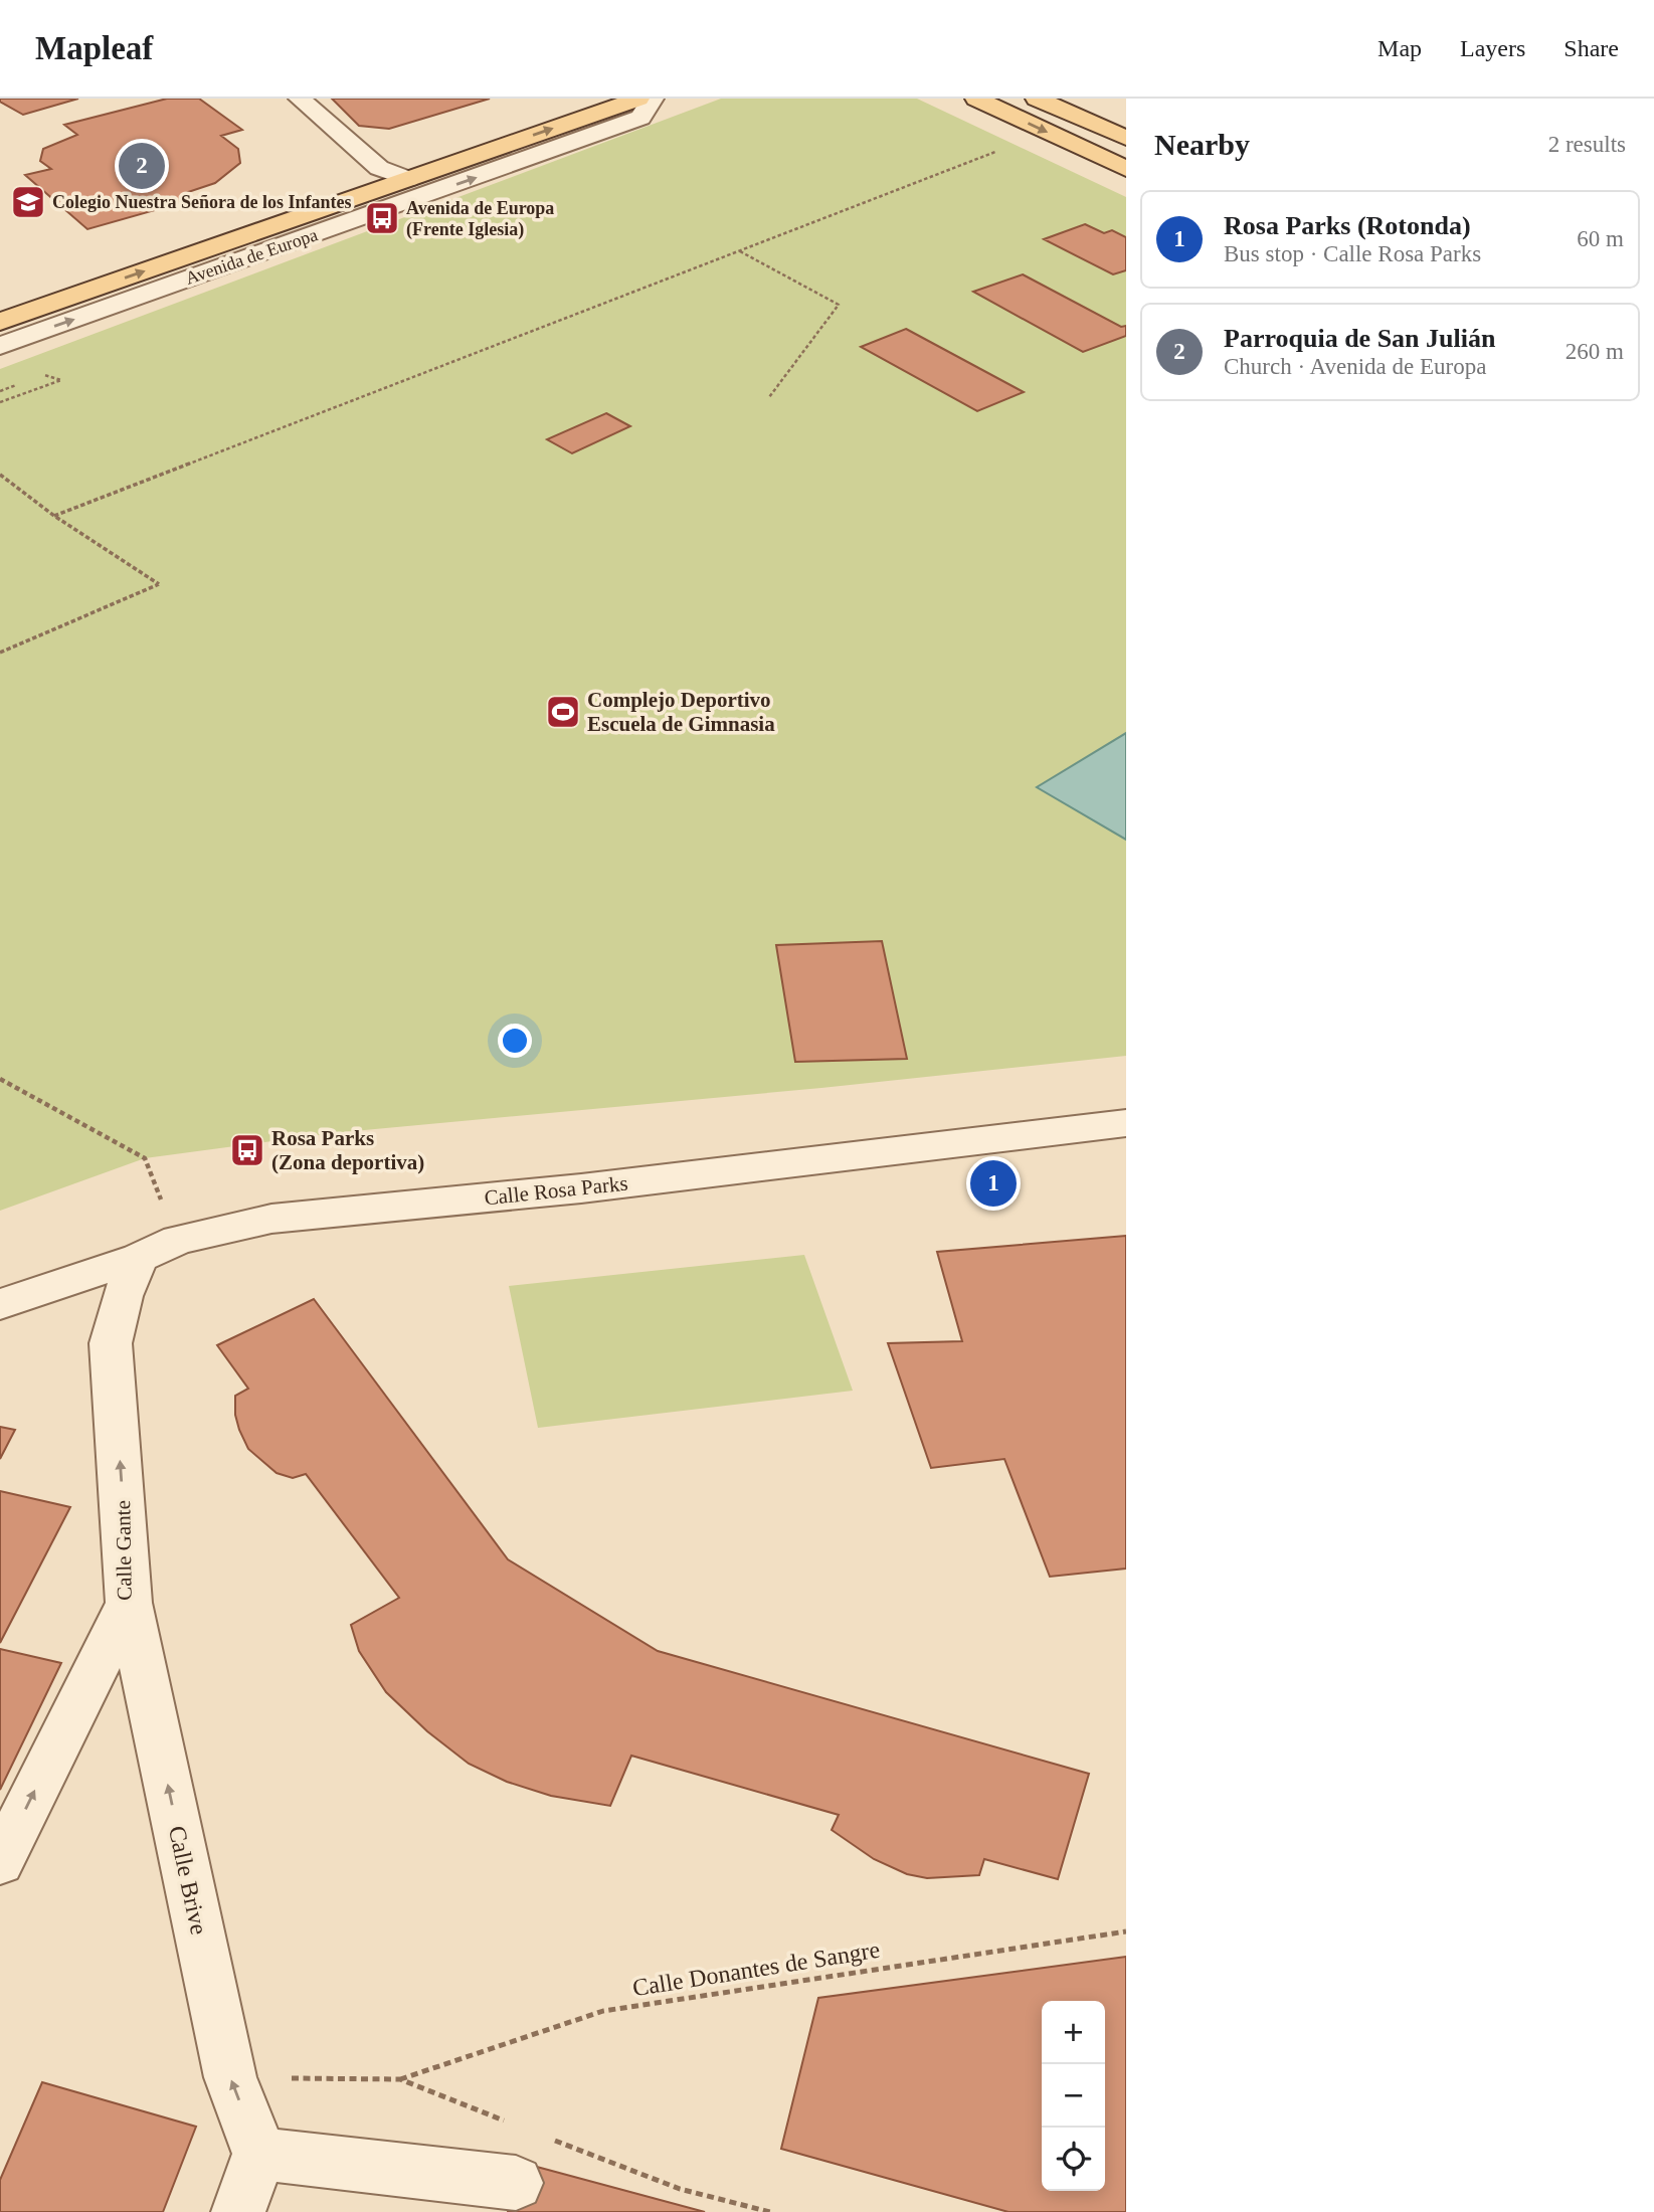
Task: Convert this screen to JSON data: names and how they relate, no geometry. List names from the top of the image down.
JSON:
{
  "streets": {
    "main road": ["Avenida de Europa"],
    "street": ["Calle Rosa Parks", "Calle Gante", "Calle Brive"],
    "path": ["Calle Donantes de Sangre"]
  },
  "crossings": [
    ["Calle Rosa Parks", "Calle Gante"],
    ["Calle Gante", "Calle Brive"]
  ],
  "one_way": ["Calle Gante", "Calle Brive"],
  "places": {
    "school or university": ["Colegio Nuestra Señora de los Infantes"],
    "bus stop": ["Avenida de Europa (Frente Iglesia)", "Rosa Parks (Zona deportiva)"],
    "sports": ["Complejo Deportivo Escuela de Gimnasia"]
  },
  "page": {
    "header": "Mapleaf",
    "nav": ["Map", "Layers", "Share"],
    "heading": ["Nearby", "2 results"],
    "pins": ["2", "1"],
    "list": [
      {
        "mark": "1",
        "name": "Rosa Parks (Rotonda)",
        "note": "Bus stop · Calle Rosa Parks",
        "value": "60 m"
      },
      {
        "mark": "2",
        "name": "Parroquia de San Julián",
        "note": "Church · Avenida de Europa",
        "value": "260 m"
      }
    ],
    "map_buttons": ["+", "−"]
  }
}
